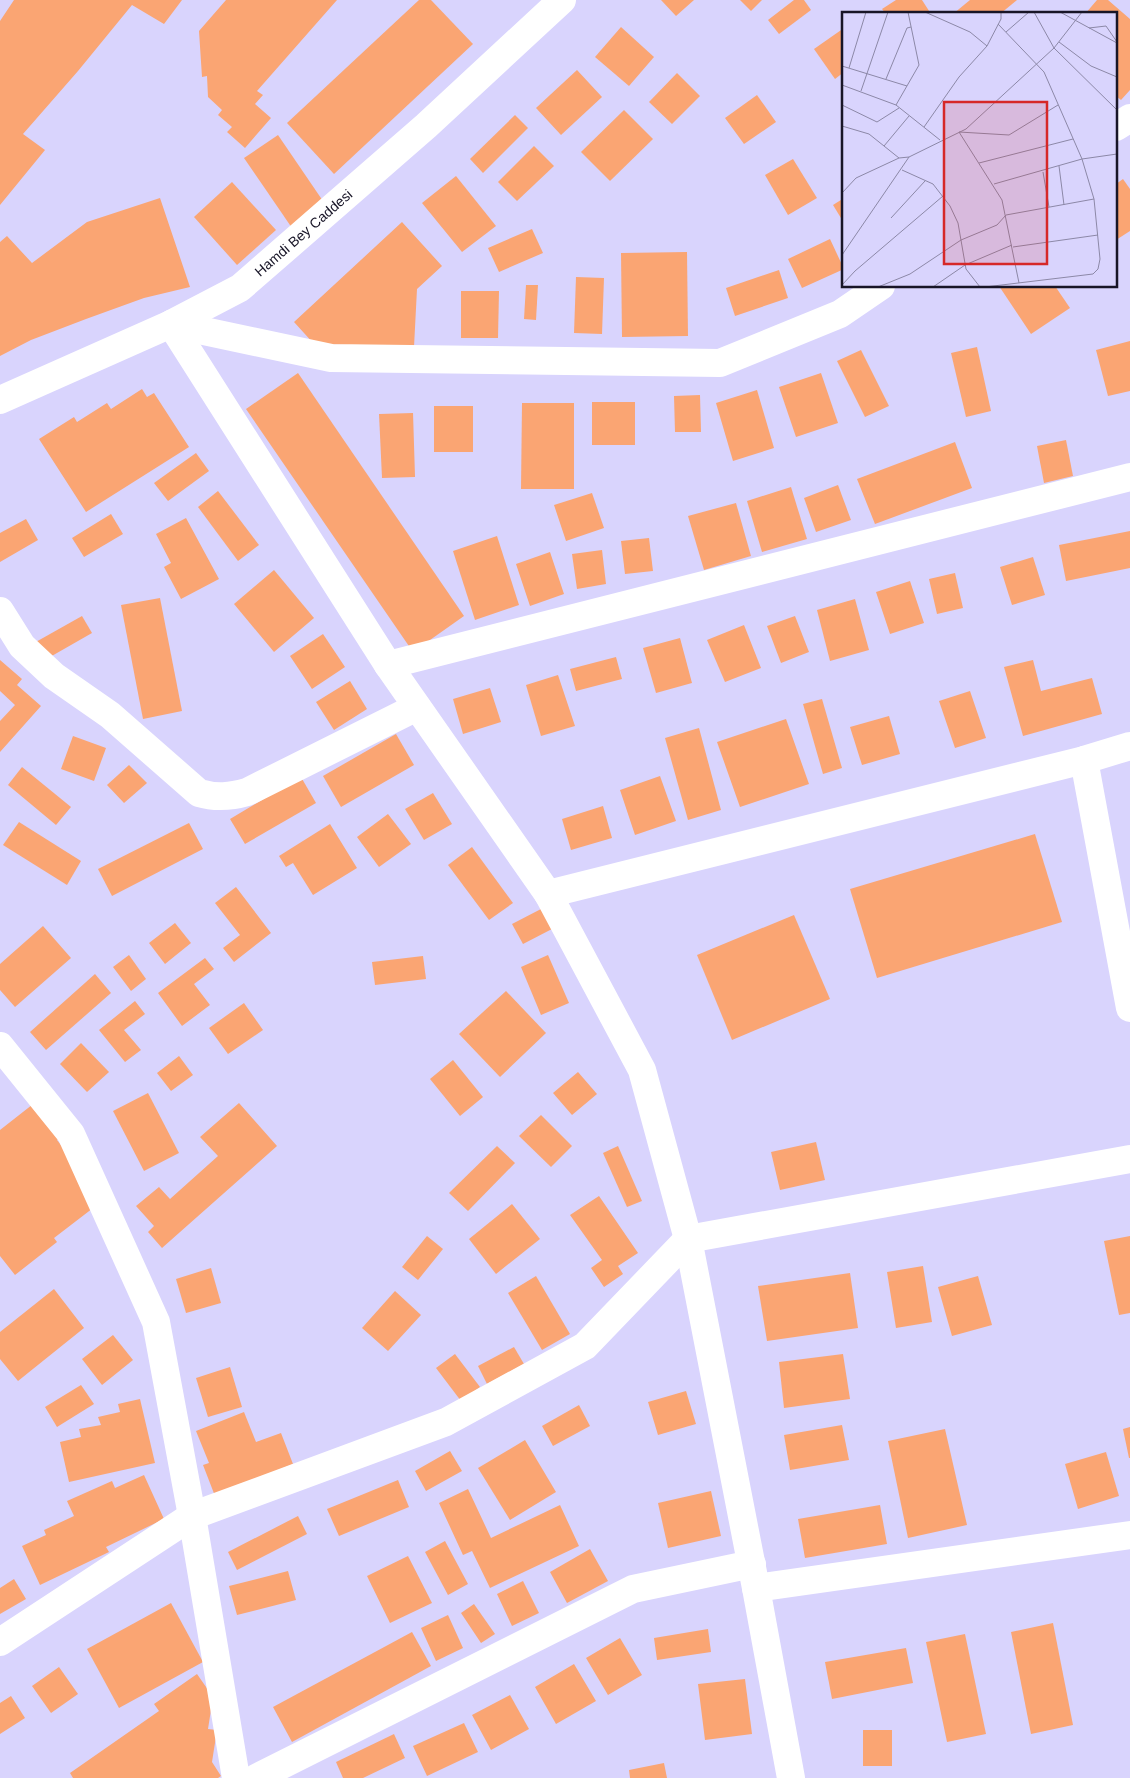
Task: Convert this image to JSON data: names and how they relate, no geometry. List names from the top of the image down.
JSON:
{
  "streets": {
    "street": ["Hamdi Bey Caddesi"]
  }
}
